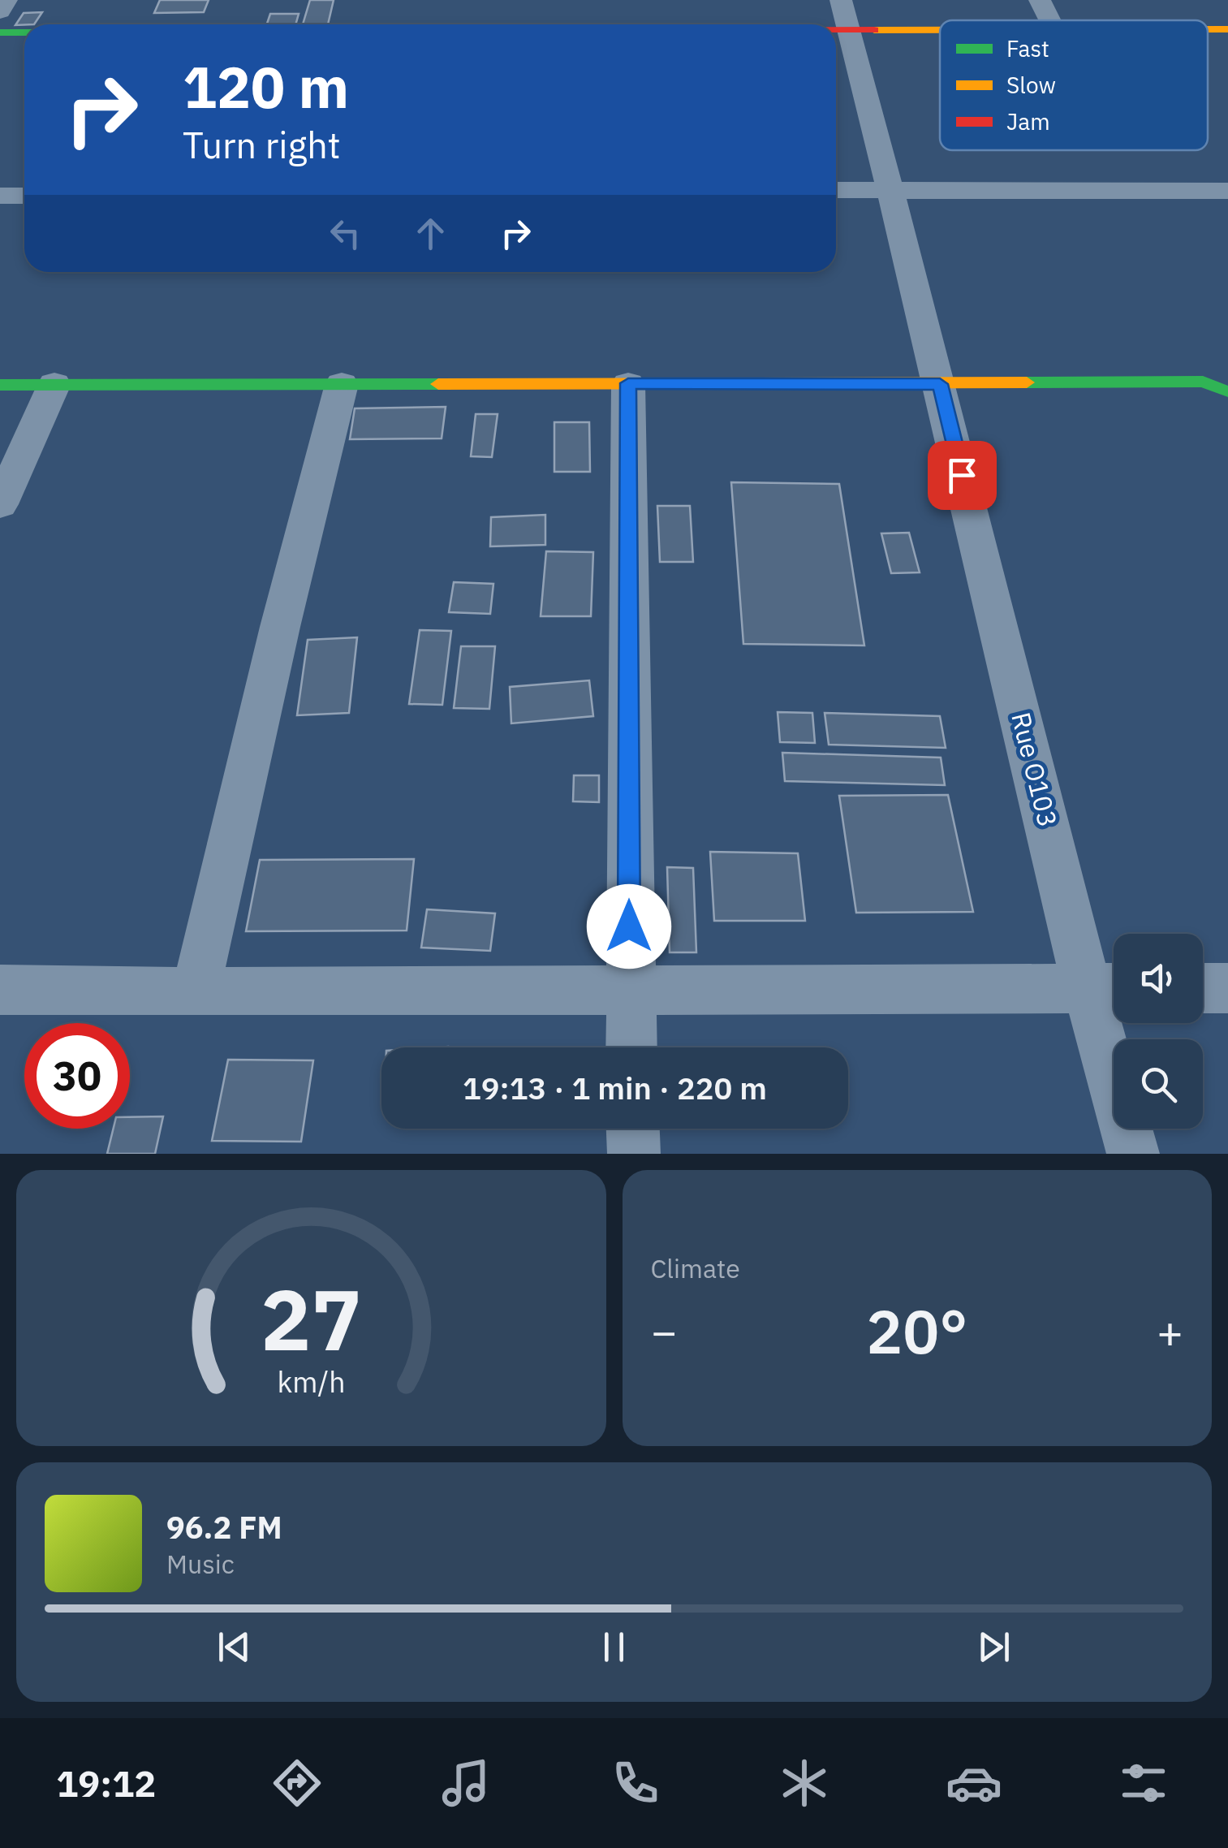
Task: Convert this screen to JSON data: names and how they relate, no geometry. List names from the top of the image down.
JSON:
{
  "streets": {
    "street": ["Rue O103"]
  },
  "legend": ["Fast", "Slow", "Jam"],
  "page": {
    "turn": ["120 m", "Turn right"],
    "limit": "30",
    "trip": "19:13 · 1 min · 220 m",
    "tile": "Climate",
    "heat": ["−", "20°", "+"],
    "song": ["96.2 FM", "Music"],
    "tabs": "19:12",
    "gauge": ["27", "km/h"]
  }
}
